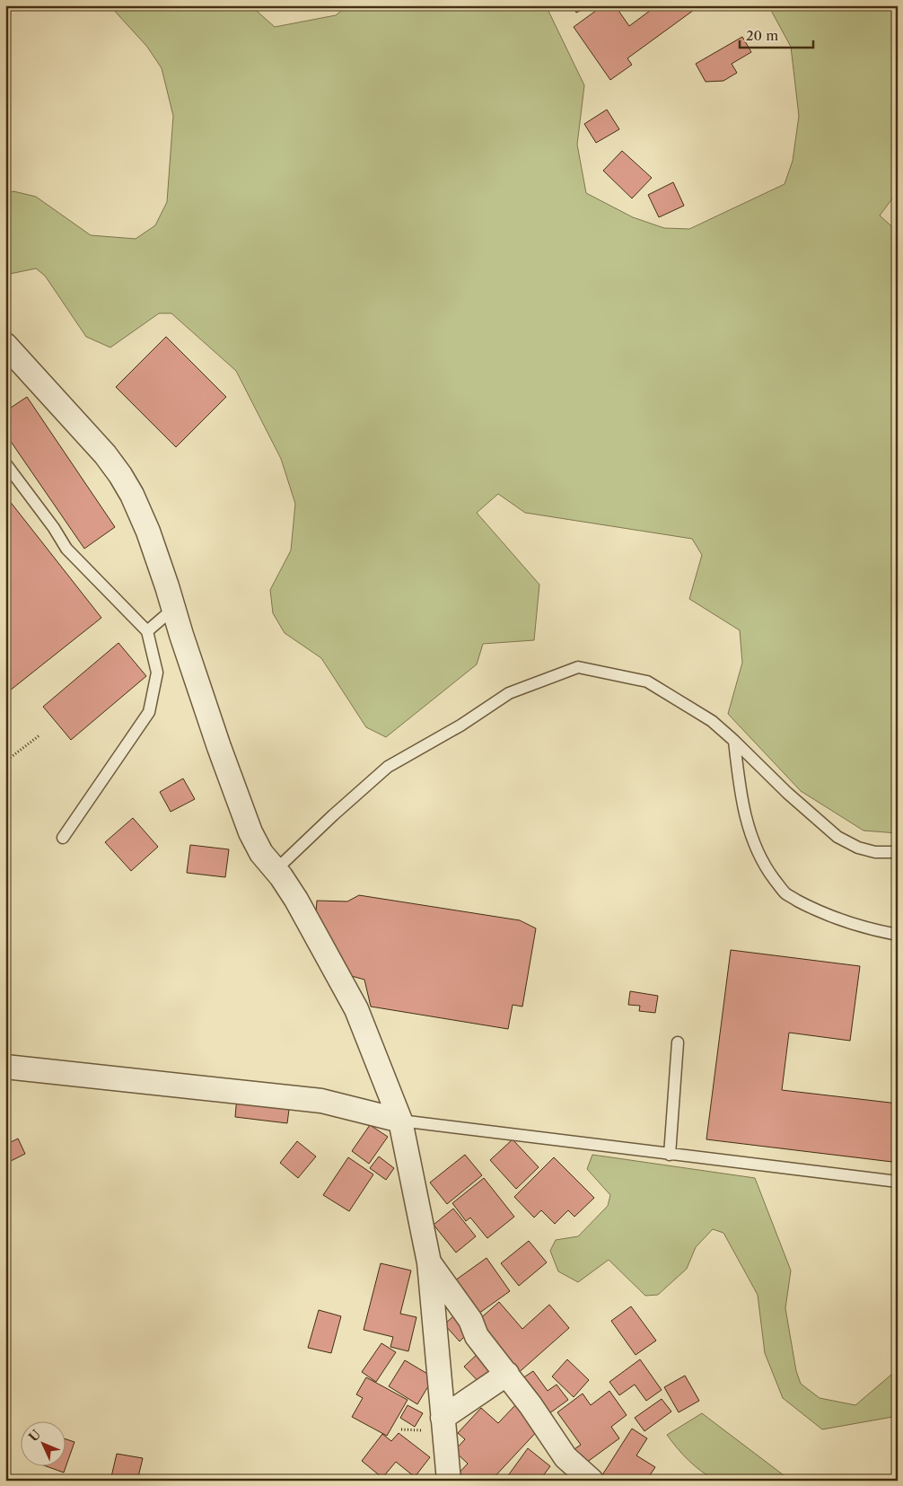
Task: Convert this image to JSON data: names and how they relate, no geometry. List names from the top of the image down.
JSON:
{
  "scale_bar": "20 m",
  "north": "top left"
}
